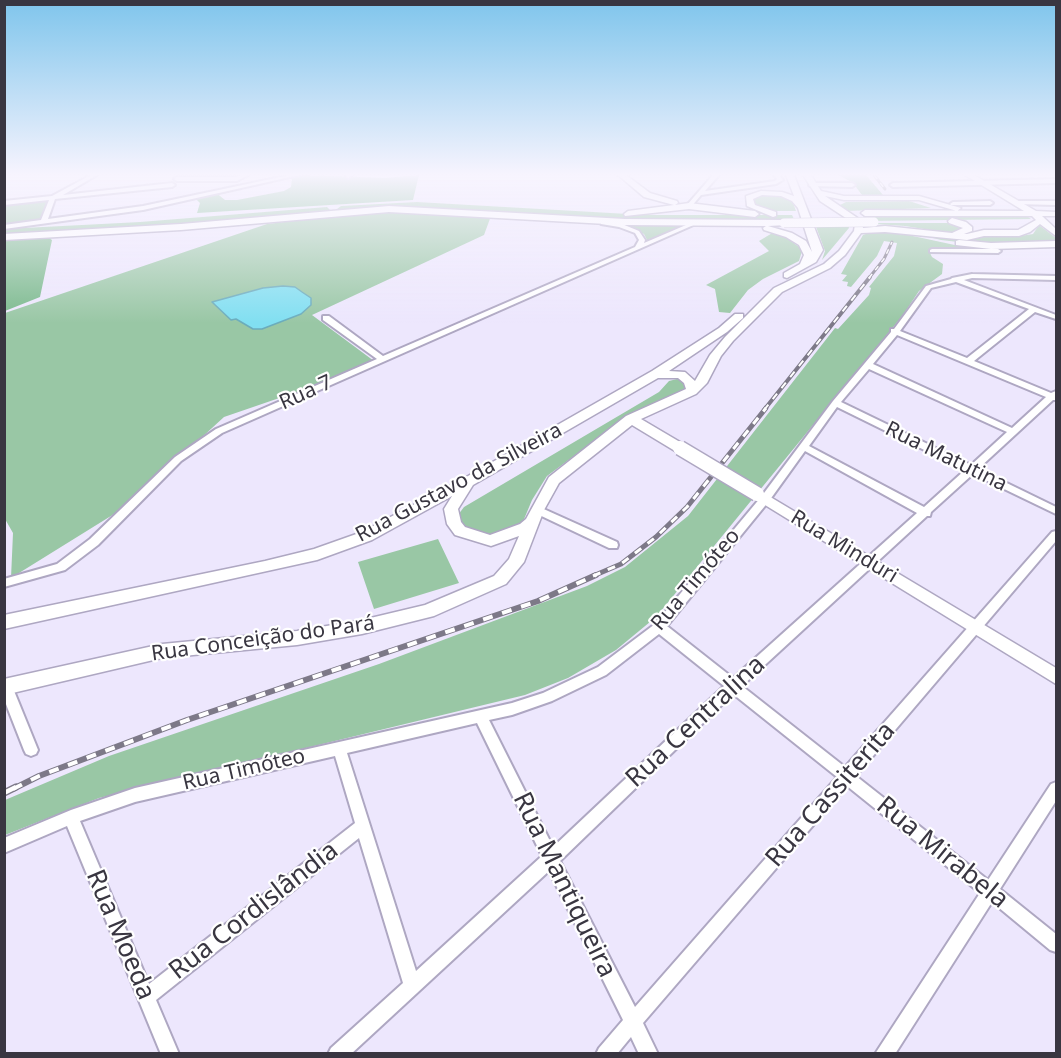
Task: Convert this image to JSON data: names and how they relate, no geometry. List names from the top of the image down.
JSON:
{
  "streets": {
    "main road": ["Rua Gustavo da Silveira", "Rua Minduri", "Rua Conceição do Pará"],
    "street": [
      "Rua 7",
      "Rua Matutina",
      "Rua Timóteo",
      "Rua Centralina",
      "Rua Cassiterita",
      "Rua Mirabela",
      "Rua Mantiqueira",
      "Rua Cordislândia",
      "Rua Moeda"
    ]
  },
  "crossings": [
    ["Rua Matutina", "Rua Timóteo"],
    ["Rua Matutina", "Rua Centralina"],
    ["Rua Minduri", "Rua Timóteo"],
    ["Rua Minduri", "Rua Conceição do Pará"],
    ["Rua Minduri", "Rua Centralina"],
    ["Rua Minduri", "Rua Cassiterita"],
    ["Rua Timóteo", "Rua Mirabela"],
    ["Rua Timóteo", "Rua Mantiqueira"],
    ["Rua Timóteo", "Rua Moeda"],
    ["Rua Centralina", "Rua Mirabela"],
    ["Rua Centralina", "Rua Mantiqueira"],
    ["Rua Cassiterita", "Rua Mirabela"],
    ["Rua Cassiterita", "Rua Mantiqueira"],
    ["Rua Cordislândia", "Rua Moeda"]
  ]
}
